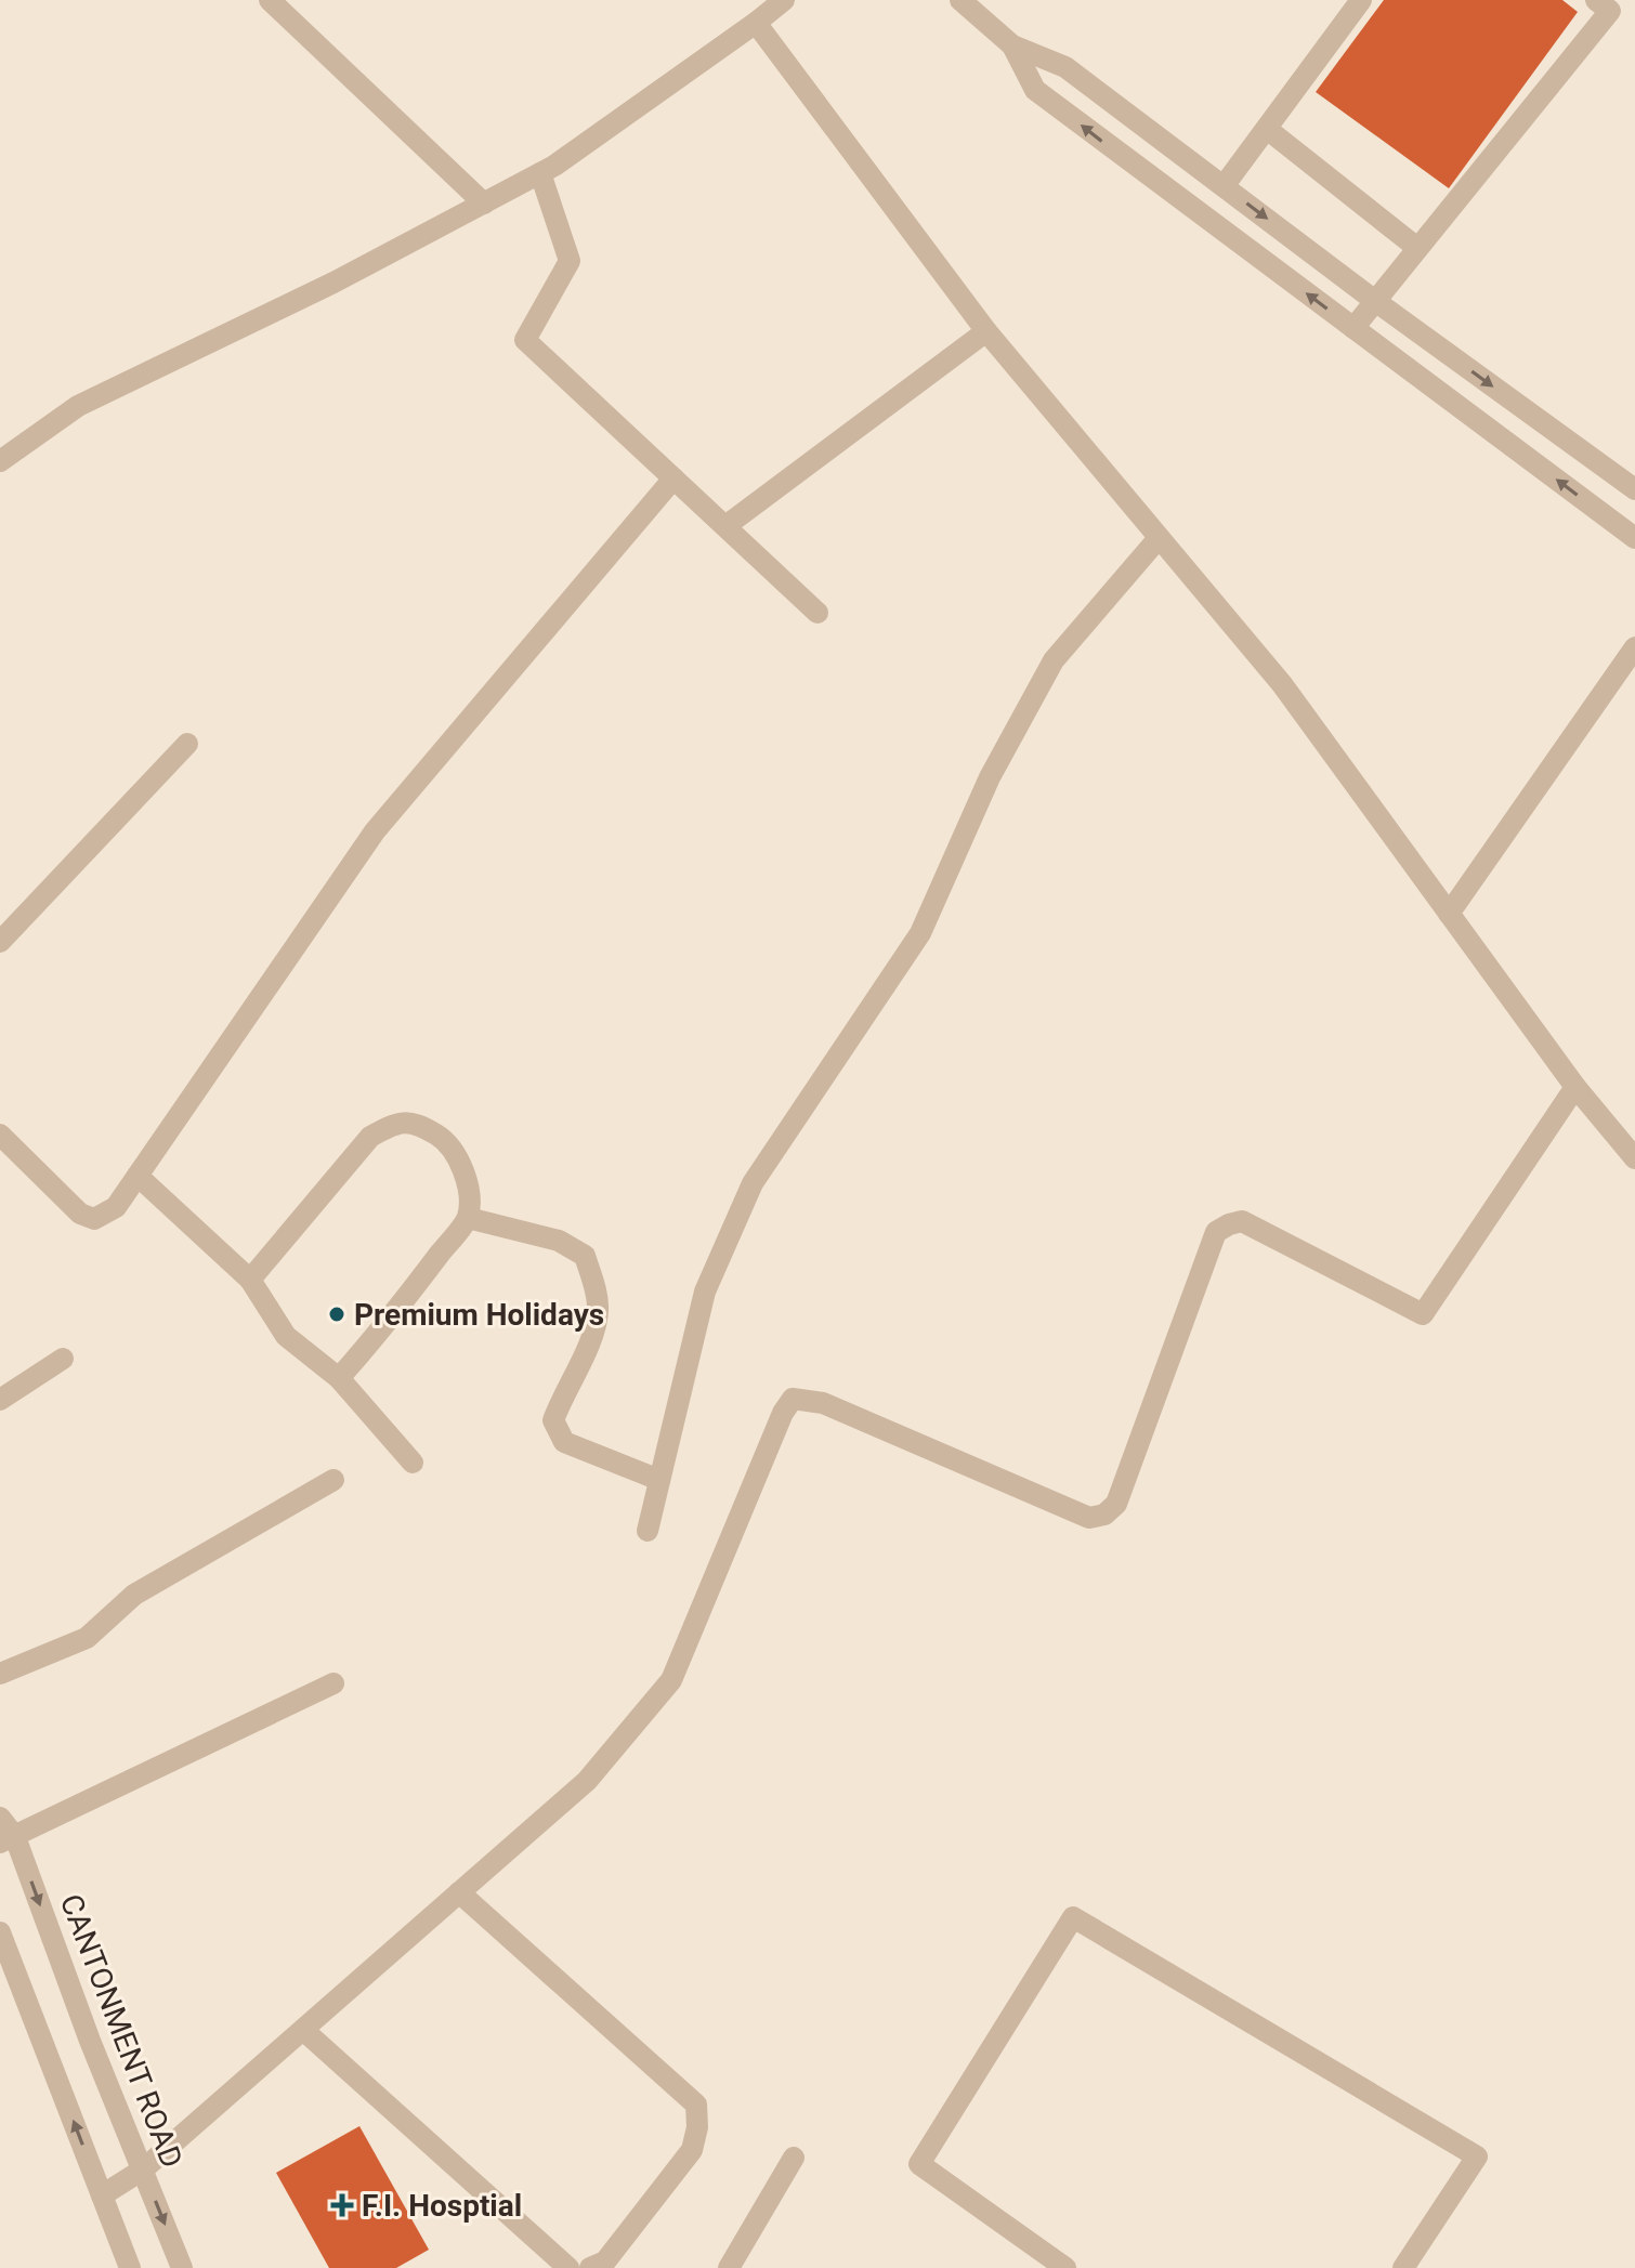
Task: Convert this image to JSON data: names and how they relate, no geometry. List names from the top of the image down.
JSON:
{
  "streets": {
    "street": ["CANTONMENT ROAD"]
  },
  "places": {
    "other": ["Premium Holidays"],
    "health": ["F.I. Hosptial"]
  }
}
